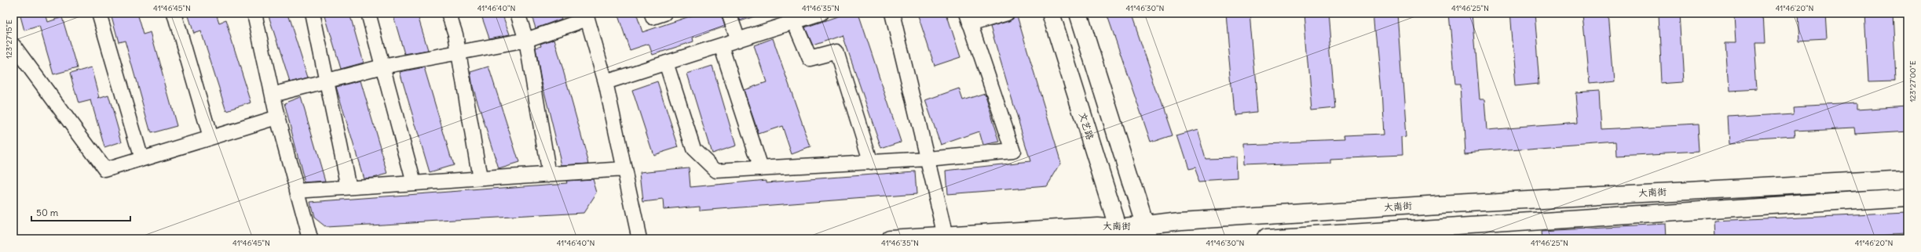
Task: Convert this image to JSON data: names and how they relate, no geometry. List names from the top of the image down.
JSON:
{
  "streets": {
    "street": ["文艺路", "大南街"]
  },
  "crossings": [
    ["文艺路", "大南街"]
  ],
  "scale_bar": "50 m",
  "coordinates": [
    "41°46'45\"N",
    "41°46'40\"N",
    "41°46'35\"N",
    "41°46'30\"N",
    "41°46'25\"N",
    "41°46'20\"N",
    "123°27'15\"E",
    "123°27'00\"E"
  ]
}
